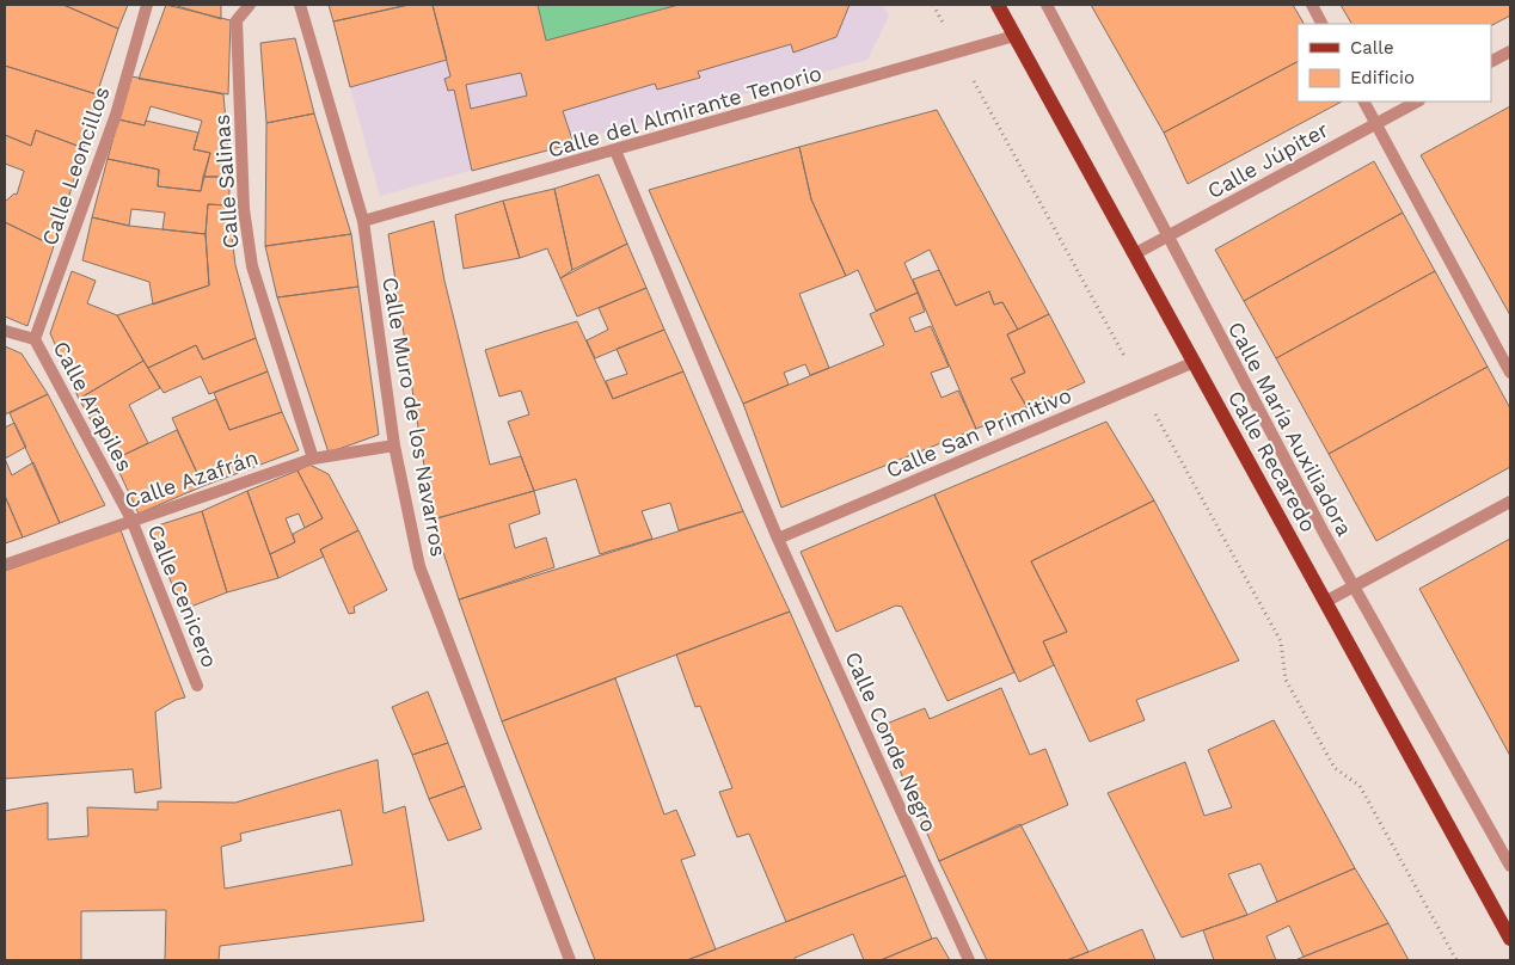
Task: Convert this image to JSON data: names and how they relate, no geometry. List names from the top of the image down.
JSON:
{
  "streets": {
    "main road": ["Calle Recaredo"],
    "street": [
      "Calle del Almirante Tenorio",
      "Calle Júpiter",
      "Calle Leoncillos",
      "Calle Salinas",
      "Calle Arapiles",
      "Calle Muro de los Navarros",
      "Calle María Auxiliadora",
      "Calle San Primitivo",
      "Calle Azafrán",
      "Calle Cenicero",
      "Calle Conde Negro"
    ]
  },
  "crossings": [
    ["Calle del Almirante Tenorio", "Calle Muro de los Navarros"],
    ["Calle del Almirante Tenorio", "Calle Recaredo"],
    ["Calle del Almirante Tenorio", "Calle Conde Negro"],
    ["Calle Júpiter", "Calle María Auxiliadora"],
    ["Calle Júpiter", "Calle Recaredo"],
    ["Calle Leoncillos", "Calle Arapiles"],
    ["Calle Salinas", "Calle Azafrán"],
    ["Calle Arapiles", "Calle Azafrán"],
    ["Calle Arapiles", "Calle Cenicero"],
    ["Calle Muro de los Navarros", "Calle Azafrán"],
    ["Calle San Primitivo", "Calle Recaredo"],
    ["Calle San Primitivo", "Calle Conde Negro"],
    ["Calle Azafrán", "Calle Cenicero"]
  ],
  "legend": ["Calle", "Edificio"]
}
